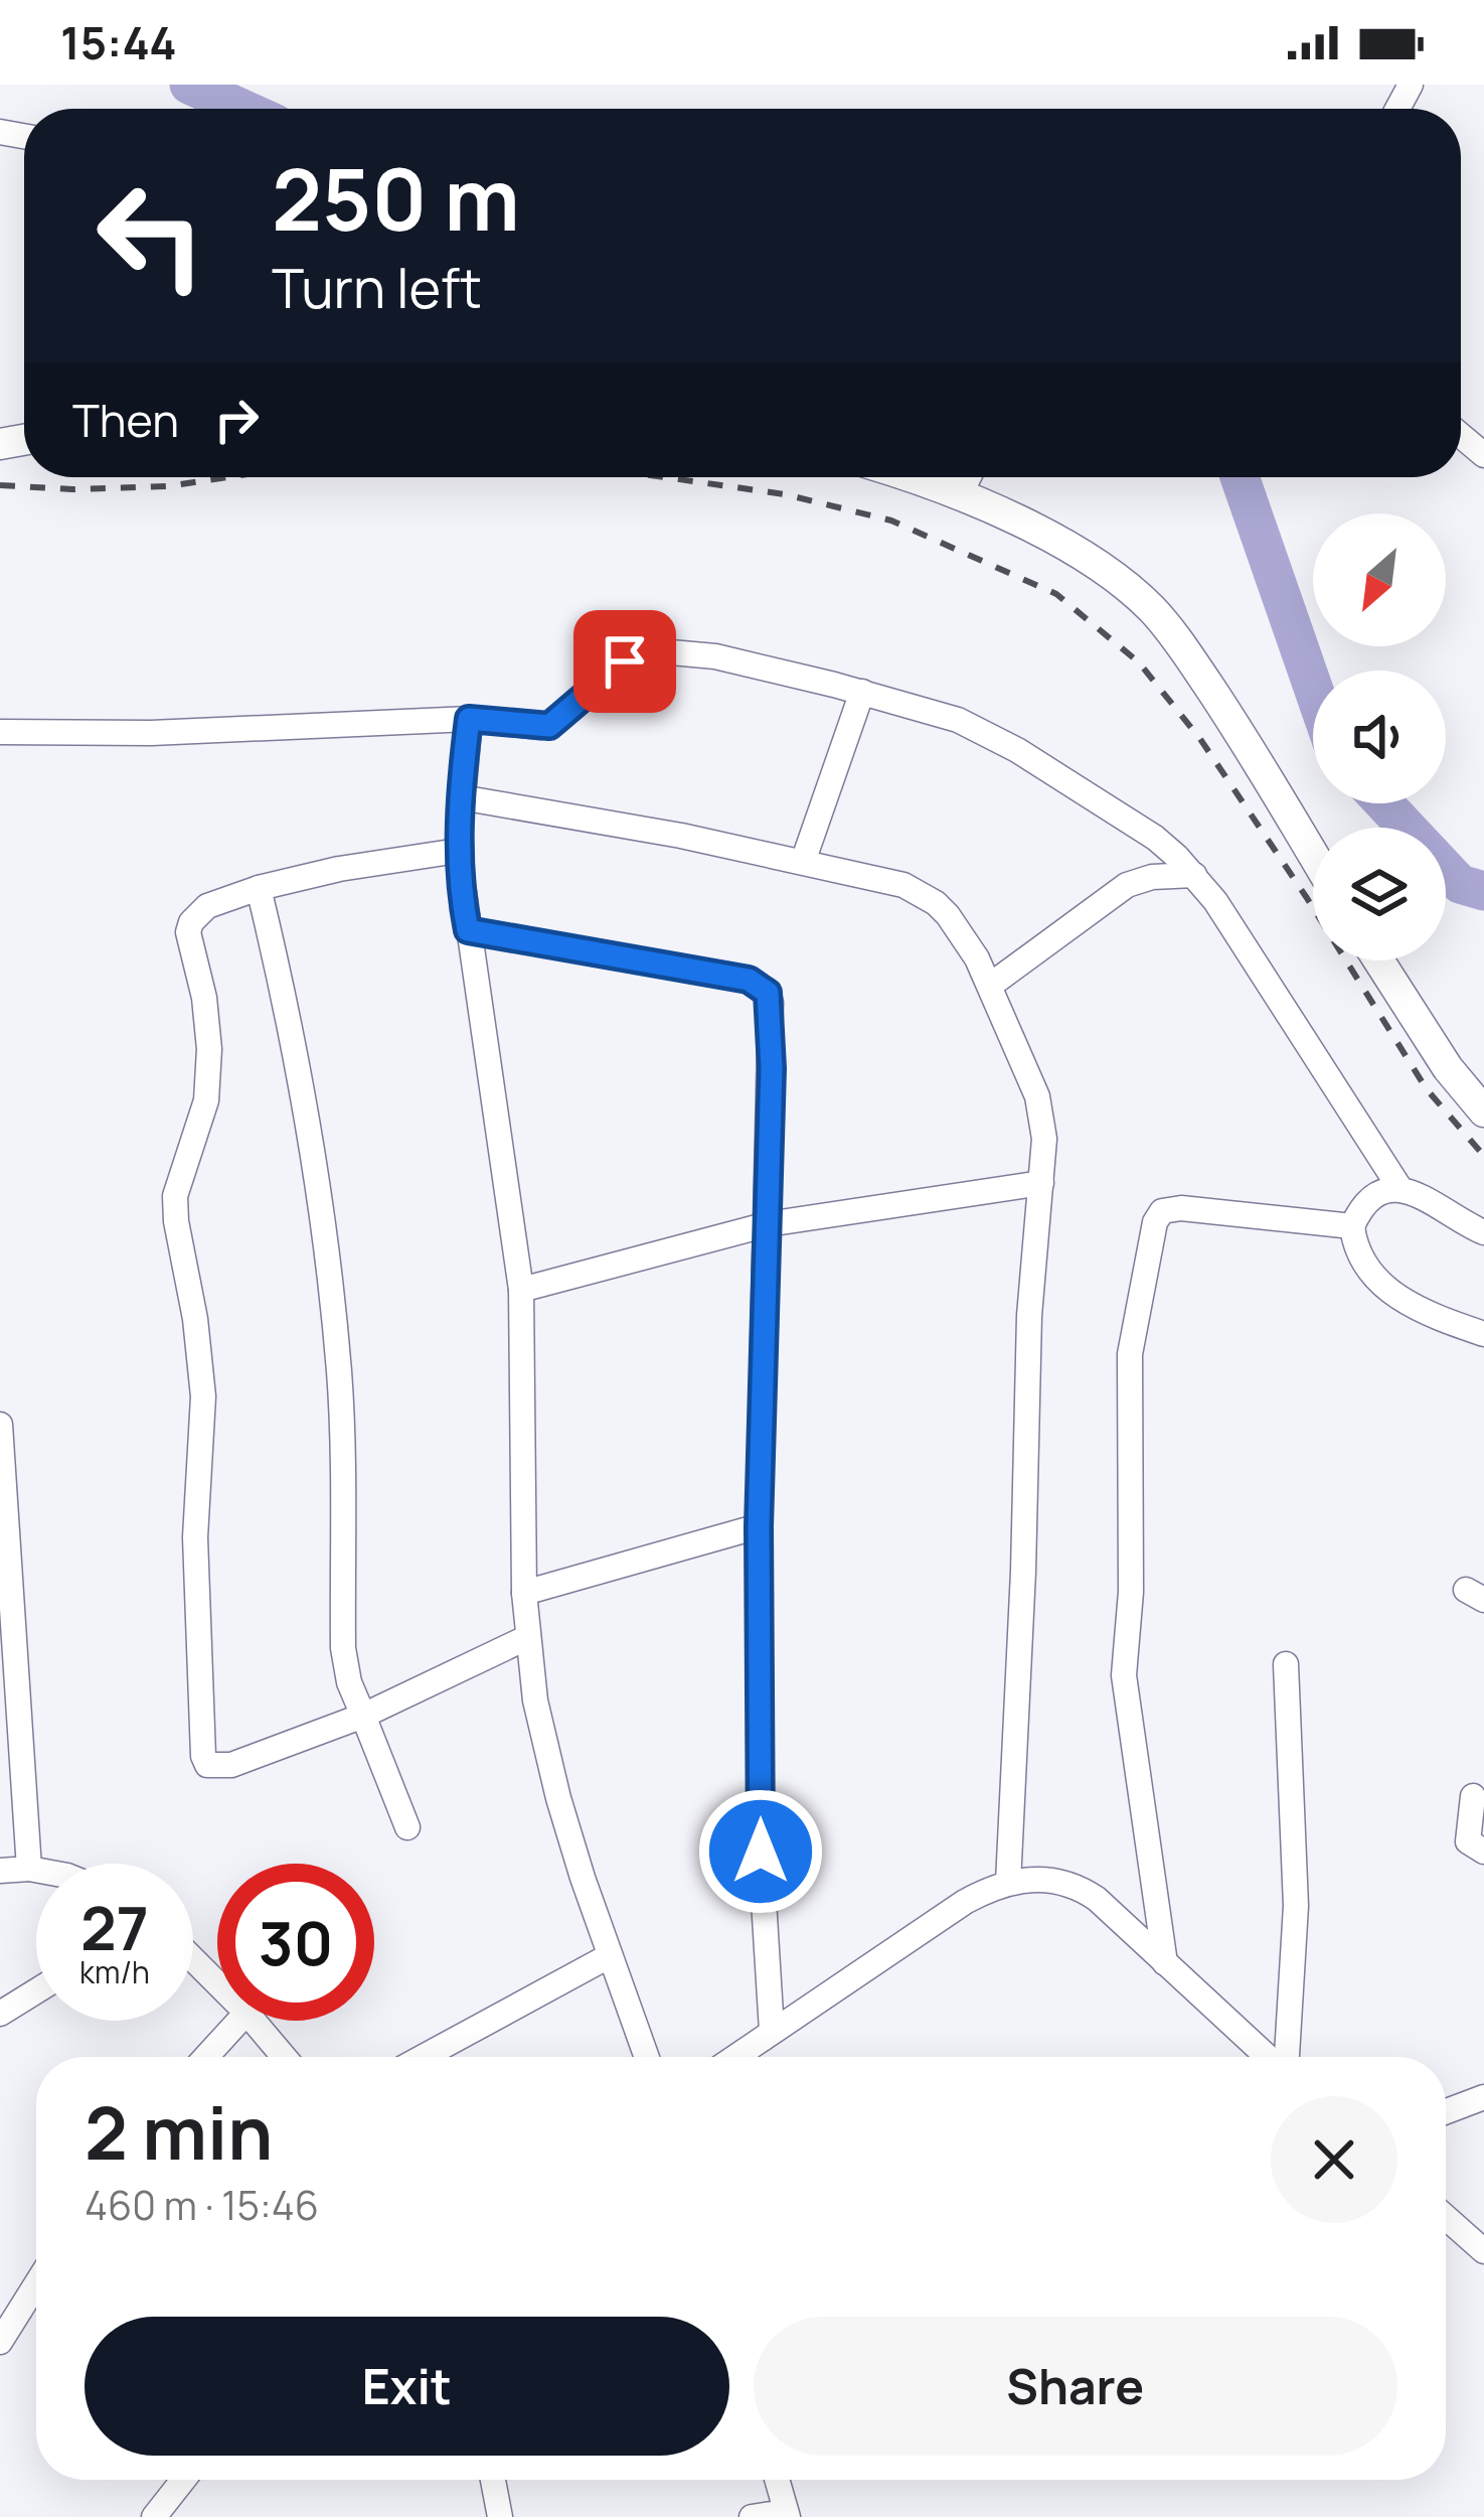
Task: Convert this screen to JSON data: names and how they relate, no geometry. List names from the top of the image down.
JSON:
{
  "north": "bottom left",
  "page": {
    "status": "15:44",
    "turn": ["250 m", "Turn left"],
    "then": "Then",
    "speed": "27 km/h",
    "limit": "30",
    "heading": ["2 min", "460 m · 15:46"],
    "buttons": ["Exit", "Share"]
  }
}
